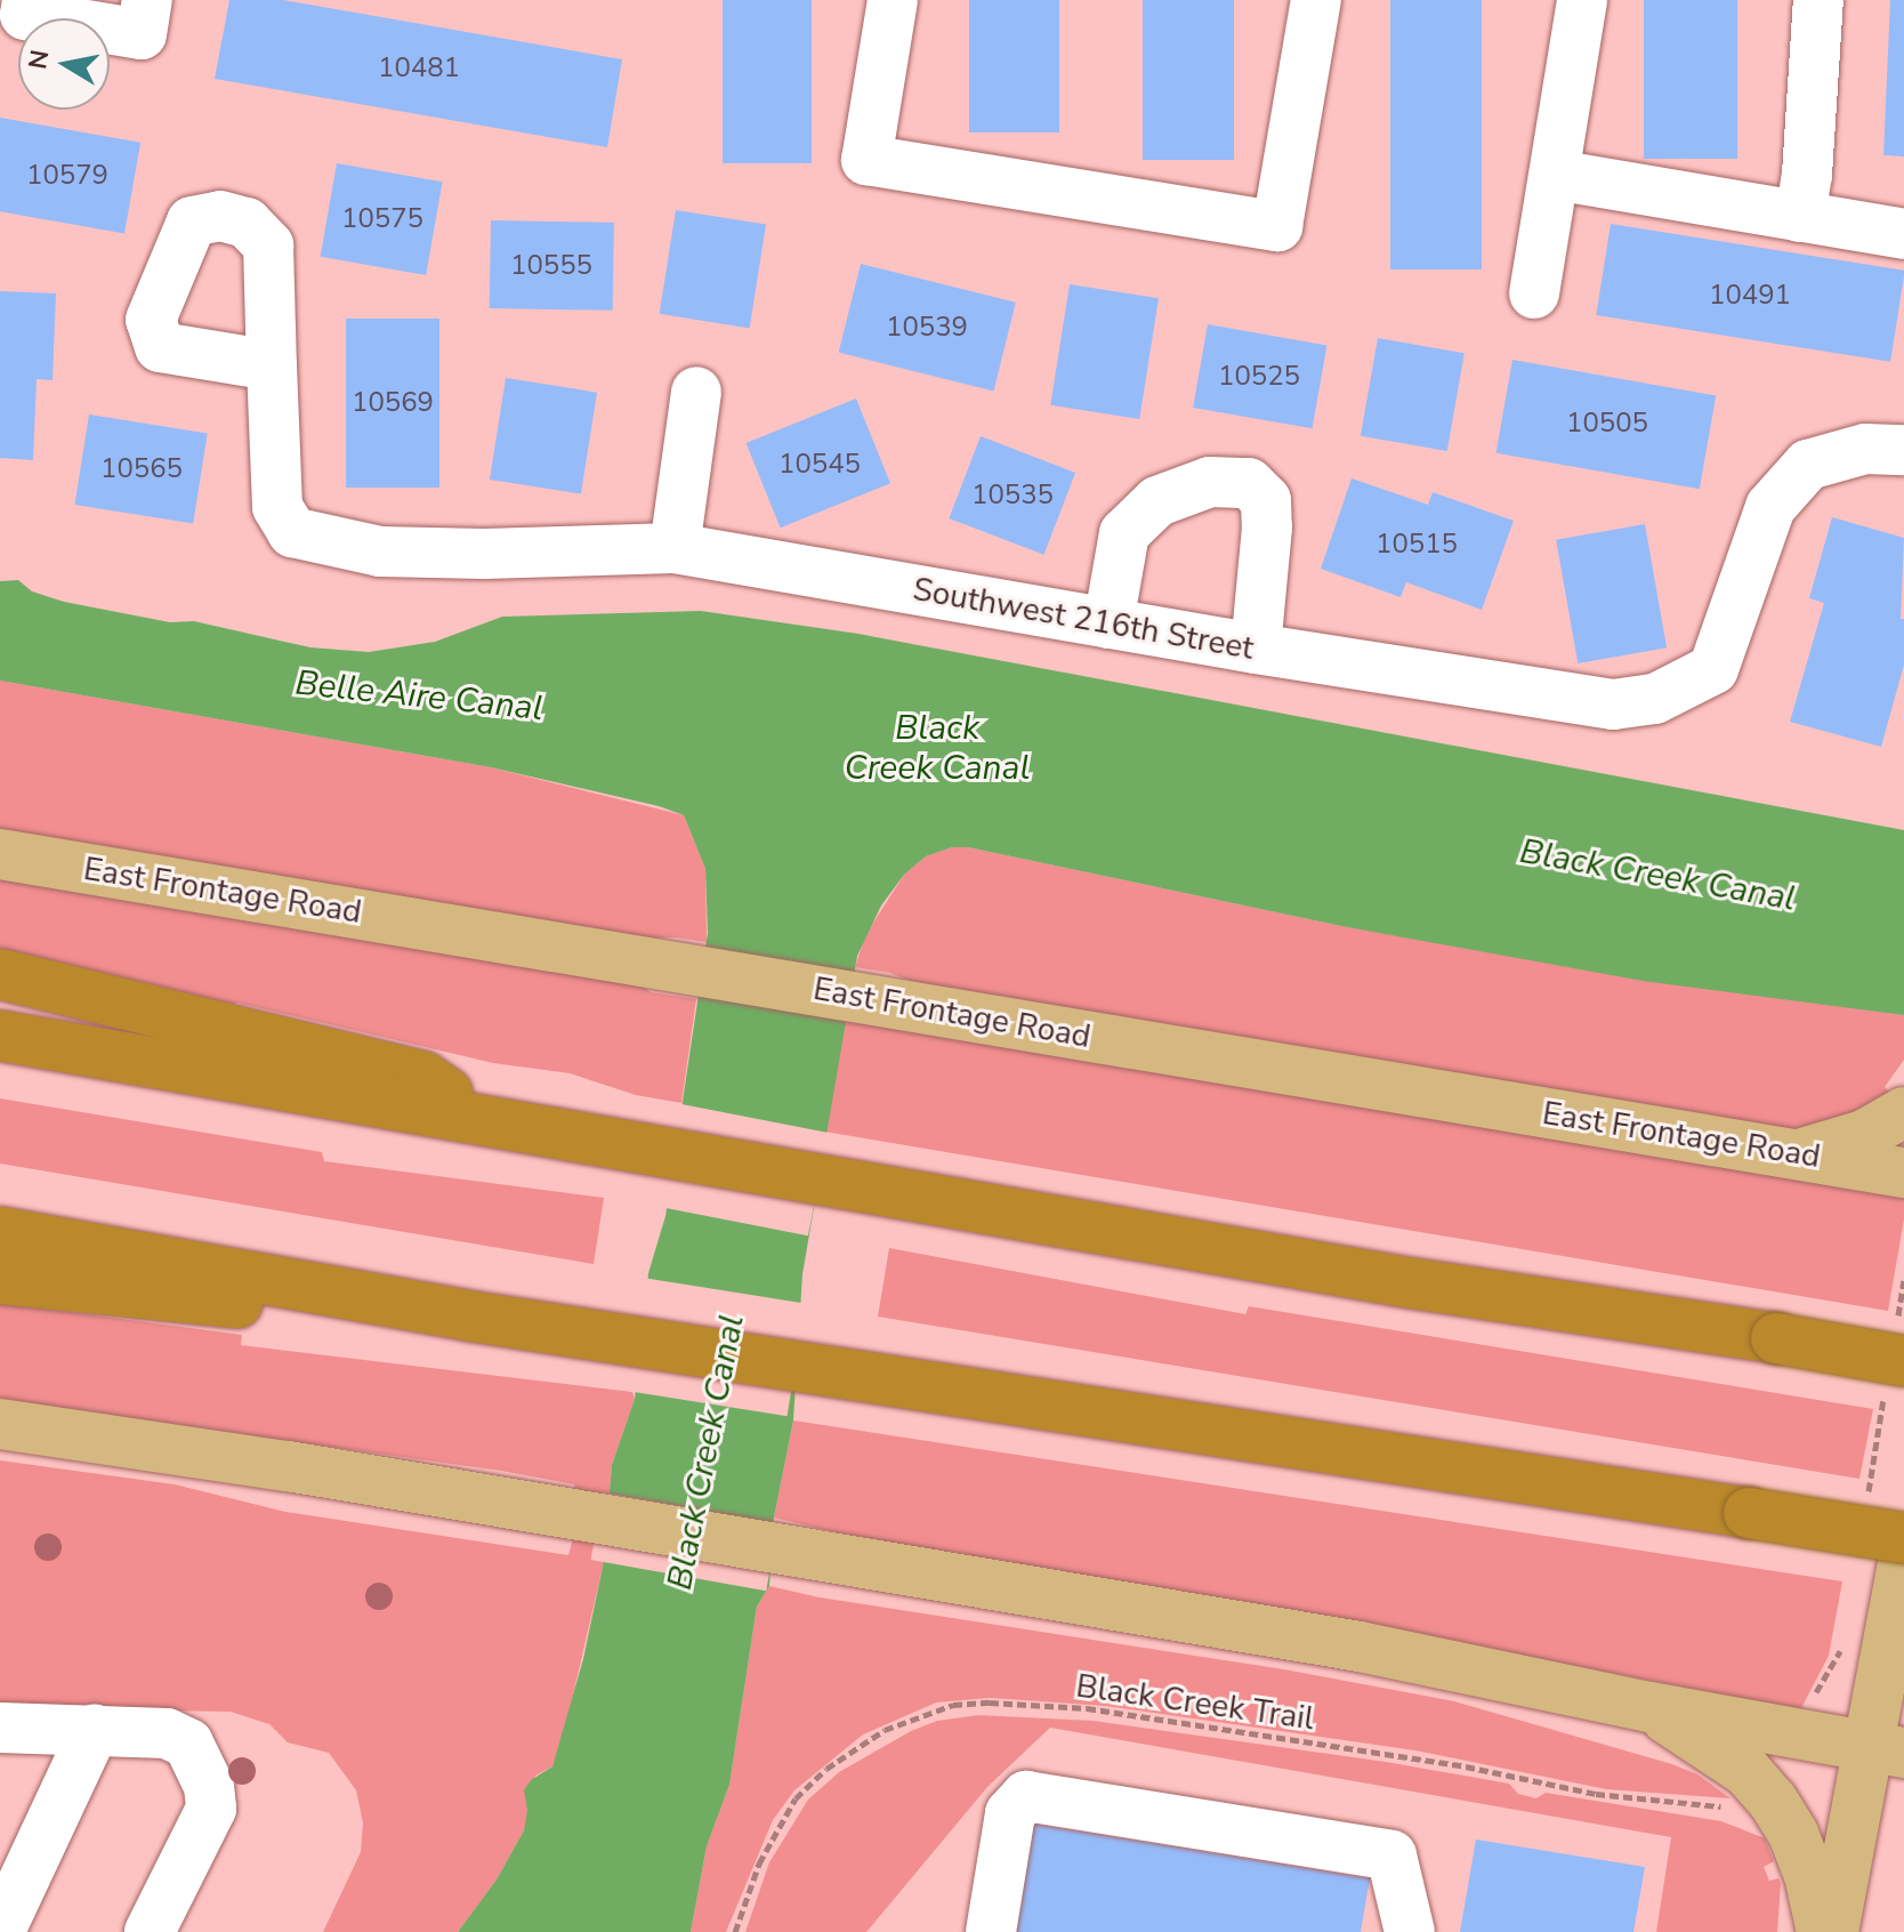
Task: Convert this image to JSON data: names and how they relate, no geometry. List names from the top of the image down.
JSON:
{
  "streets": {
    "main road": ["East Frontage Road"],
    "street": ["Southwest 216th Street"],
    "path": ["Black Creek Trail"]
  },
  "water": ["Belle Aire Canal", "Black Creek Canal"],
  "house_numbers": [
    "10481",
    "10579",
    "10575",
    "10555",
    "10491",
    "10539",
    "10525",
    "10569",
    "10505",
    "10545",
    "10565",
    "10535",
    "10515"
  ],
  "north": "left"
}
